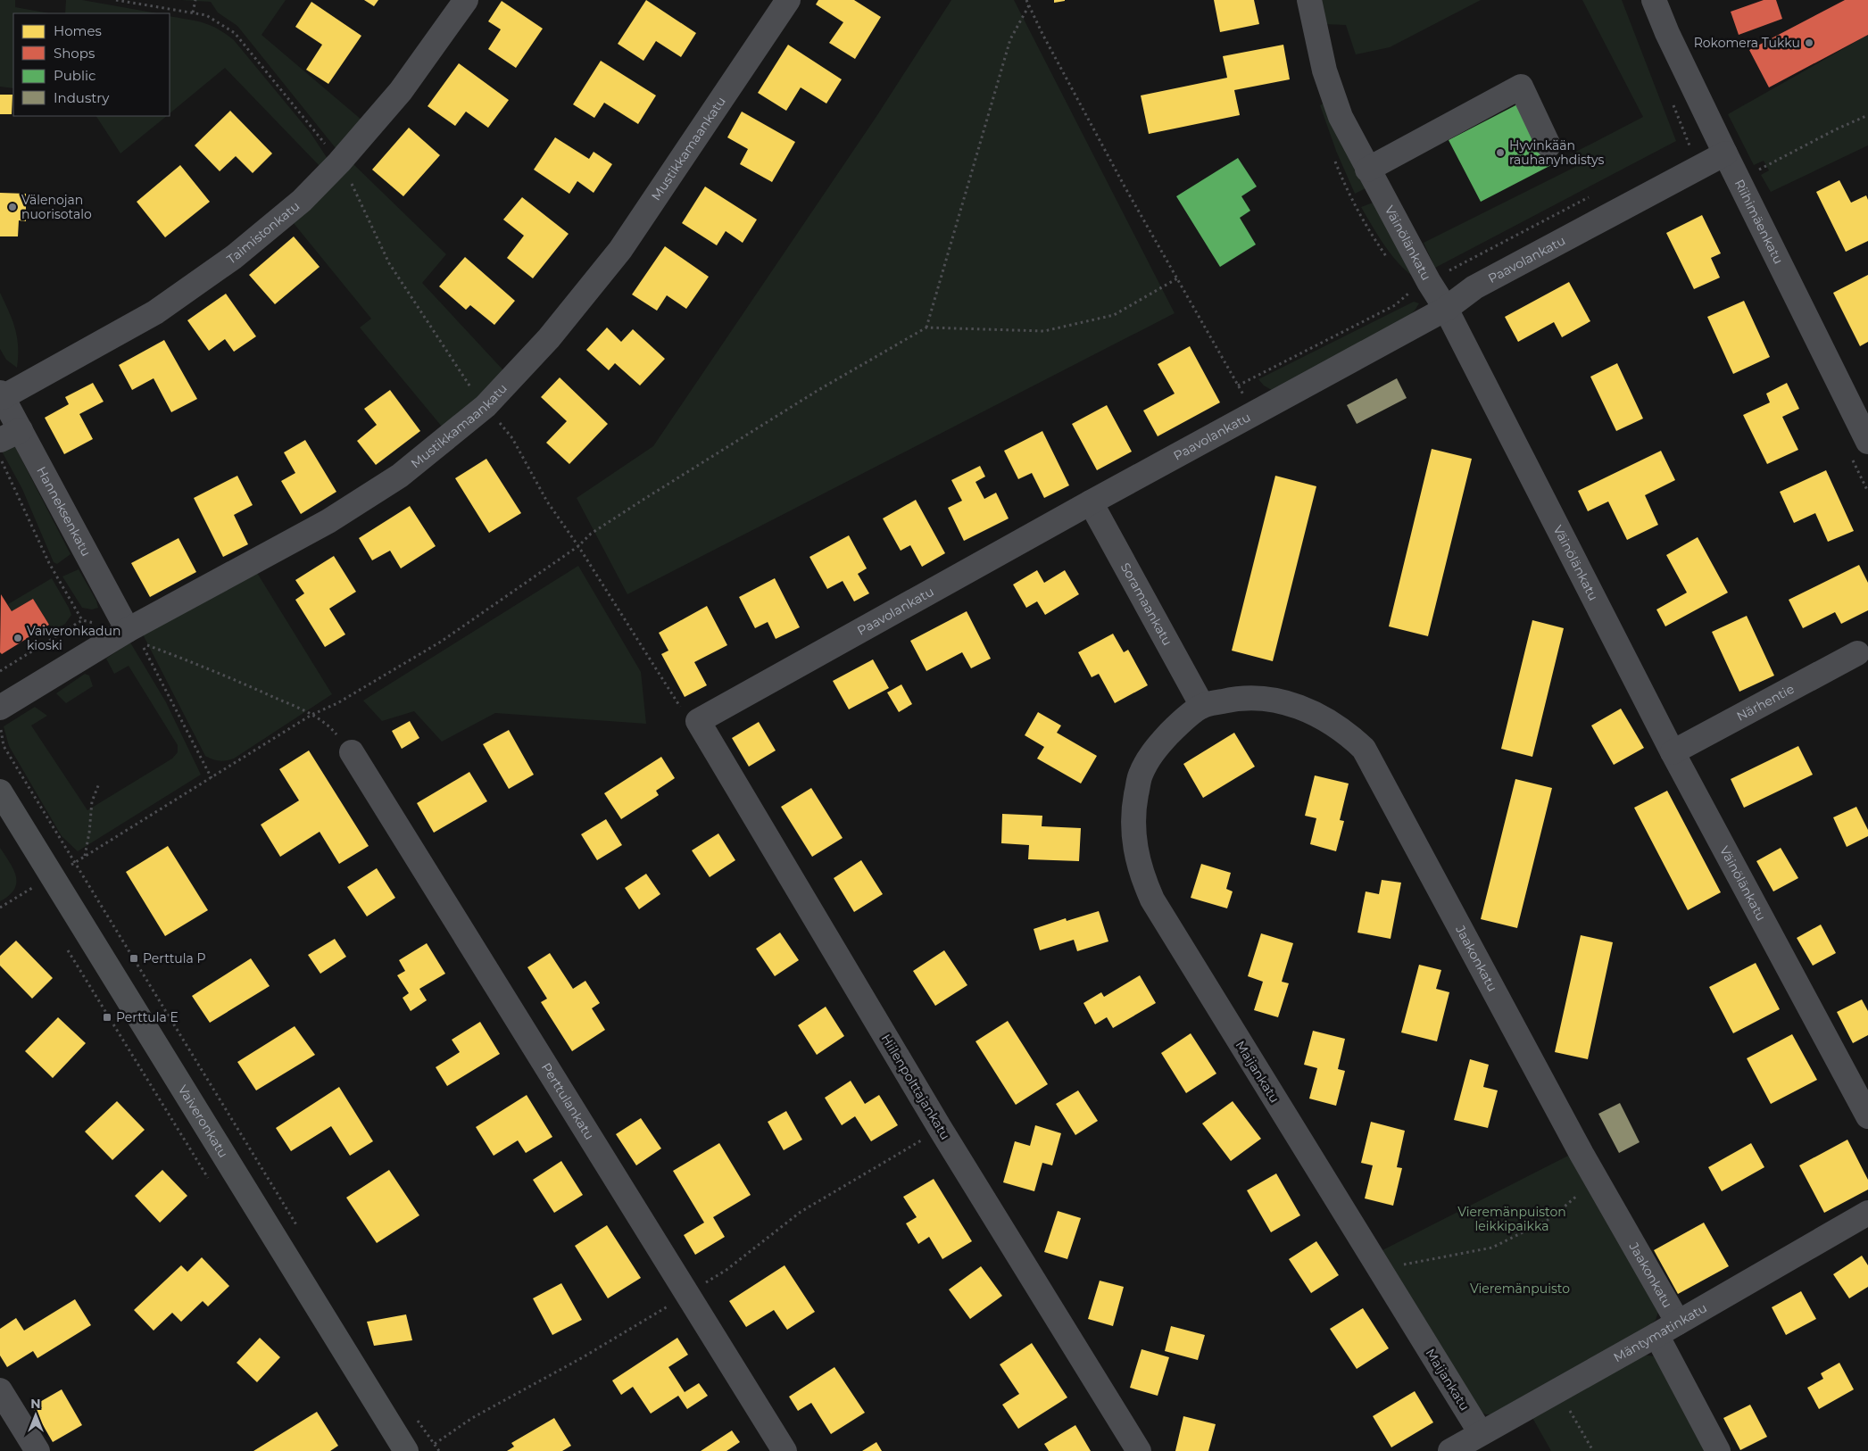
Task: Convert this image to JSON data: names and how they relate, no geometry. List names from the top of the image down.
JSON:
{
  "streets": {
    "main road": ["Vaiveronkatu"],
    "street": [
      "Mustikkamaankatu",
      "Riihimäenkatu",
      "Taimistonkatu",
      "Väinölänkatu",
      "Paavolankatu",
      "Hanneksenkatu",
      "Soramaankatu",
      "Närhentie",
      "Jaakonkatu",
      "Maijankatu",
      "Hiilenpolttajankatu",
      "Perttulankatu",
      "Mäntymatinkatu"
    ]
  },
  "crossings": [
    ["Mustikkamaankatu", "Hanneksenkatu"],
    ["Riihimäenkatu", "Paavolankatu"],
    ["Taimistonkatu", "Hanneksenkatu"],
    ["Väinölänkatu", "Paavolankatu"],
    ["Väinölänkatu", "Närhentie"],
    ["Paavolankatu", "Soramaankatu"],
    ["Paavolankatu", "Hiilenpolttajankatu"],
    ["Soramaankatu", "Jaakonkatu"],
    ["Soramaankatu", "Maijankatu"],
    ["Jaakonkatu", "Maijankatu"],
    ["Jaakonkatu", "Mäntymatinkatu"],
    ["Maijankatu", "Mäntymatinkatu"]
  ],
  "parks": ["Vieremänpuiston leikkipaikka", "Vieremänpuisto"],
  "places": {
    "other": [
      "Rokomera Tukku",
      "Hyvinkään rauhanyhdistys",
      "Välenojan nuorisotalo",
      "Vaiveronkadun kioski"
    ],
    "transit": ["Perttula P", "Perttula E"]
  },
  "legend": [
    "Homes",
    "Shops",
    "Public",
    "Industry"
  ],
  "north": "top"
}
